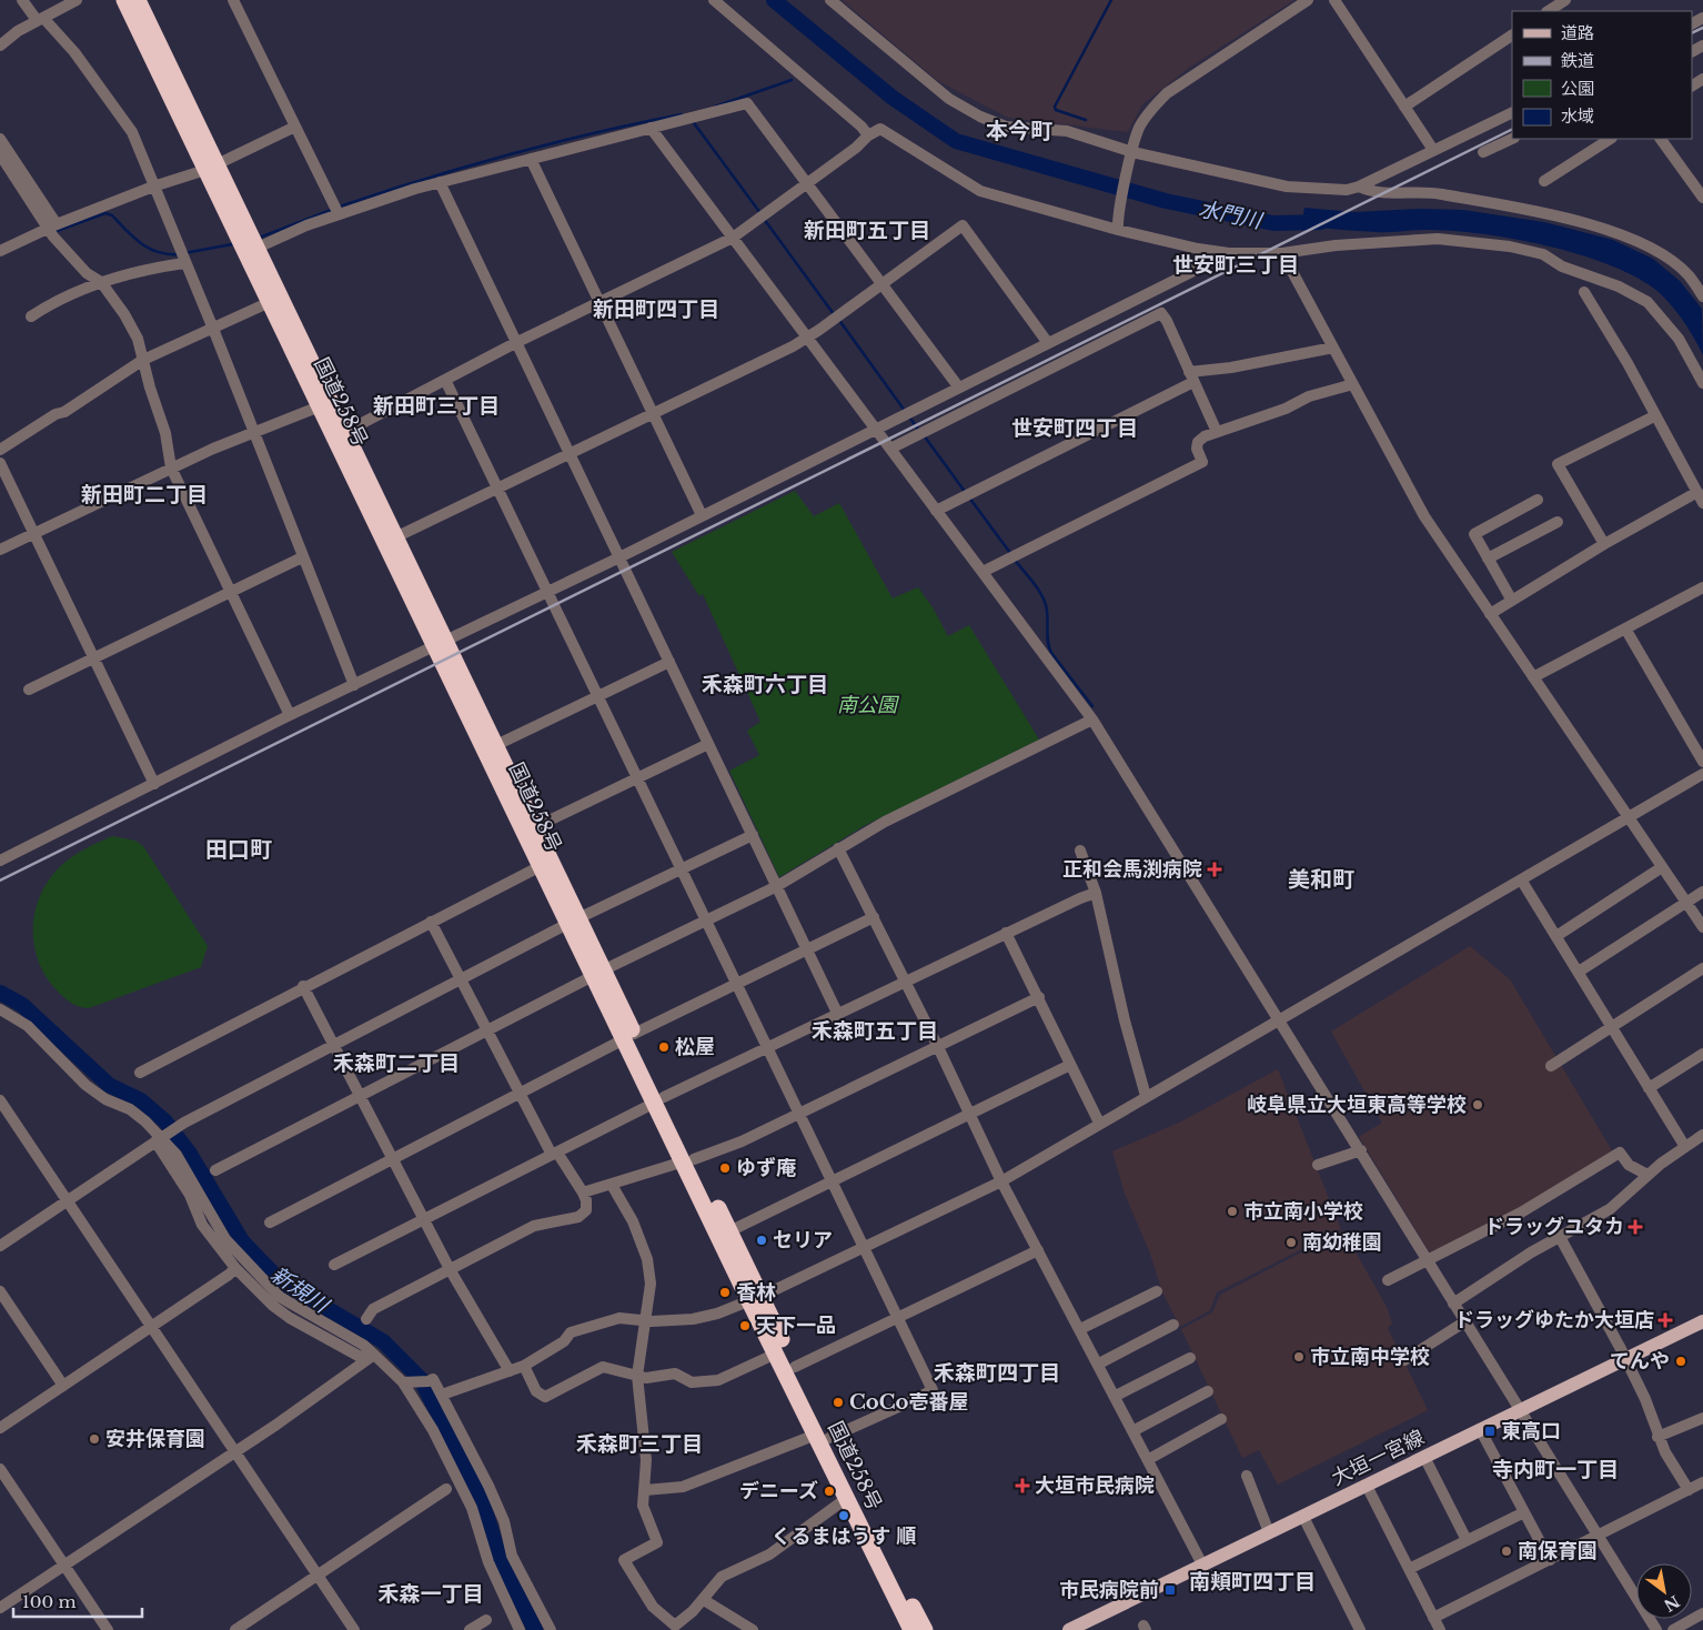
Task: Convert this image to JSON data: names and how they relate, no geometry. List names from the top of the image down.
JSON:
{
  "streets": {
    "highway": ["国道258号"],
    "main road": ["大垣一宮線"]
  },
  "districts": [
    "本今町",
    "新田町五丁目",
    "世安町三丁目",
    "新田町四丁目",
    "新田町三丁目",
    "世安町四丁目",
    "新田町二丁目",
    "禾森町六丁目",
    "田口町",
    "美和町",
    "禾森町五丁目",
    "禾森町二丁目",
    "禾森町四丁目",
    "禾森町三丁目",
    "寺内町一丁目",
    "南頬町四丁目",
    "禾森一丁目"
  ],
  "water": ["水門川", "新規川"],
  "parks": ["南公園"],
  "places": {
    "health": [
      "正和会馬渕病院",
      "ドラッグユタカ",
      "ドラッグゆたか大垣店",
      "大垣市民病院"
    ],
    "other": [
      "松屋",
      "岐阜県立大垣東高等学校",
      "ゆず庵",
      "市立南小学校",
      "セリア",
      "南幼稚園",
      "香林",
      "天下一品",
      "市立南中学校",
      "てんや",
      "CoCo壱番屋",
      "安井保育園",
      "デニーズ",
      "くるまはうす 順",
      "南保育園"
    ],
    "transit": ["東高口", "市民病院前"]
  },
  "legend": [
    "道路",
    "鉄道",
    "公園",
    "水域"
  ],
  "scale_bar": "100 m",
  "north": "bottom right"
}
